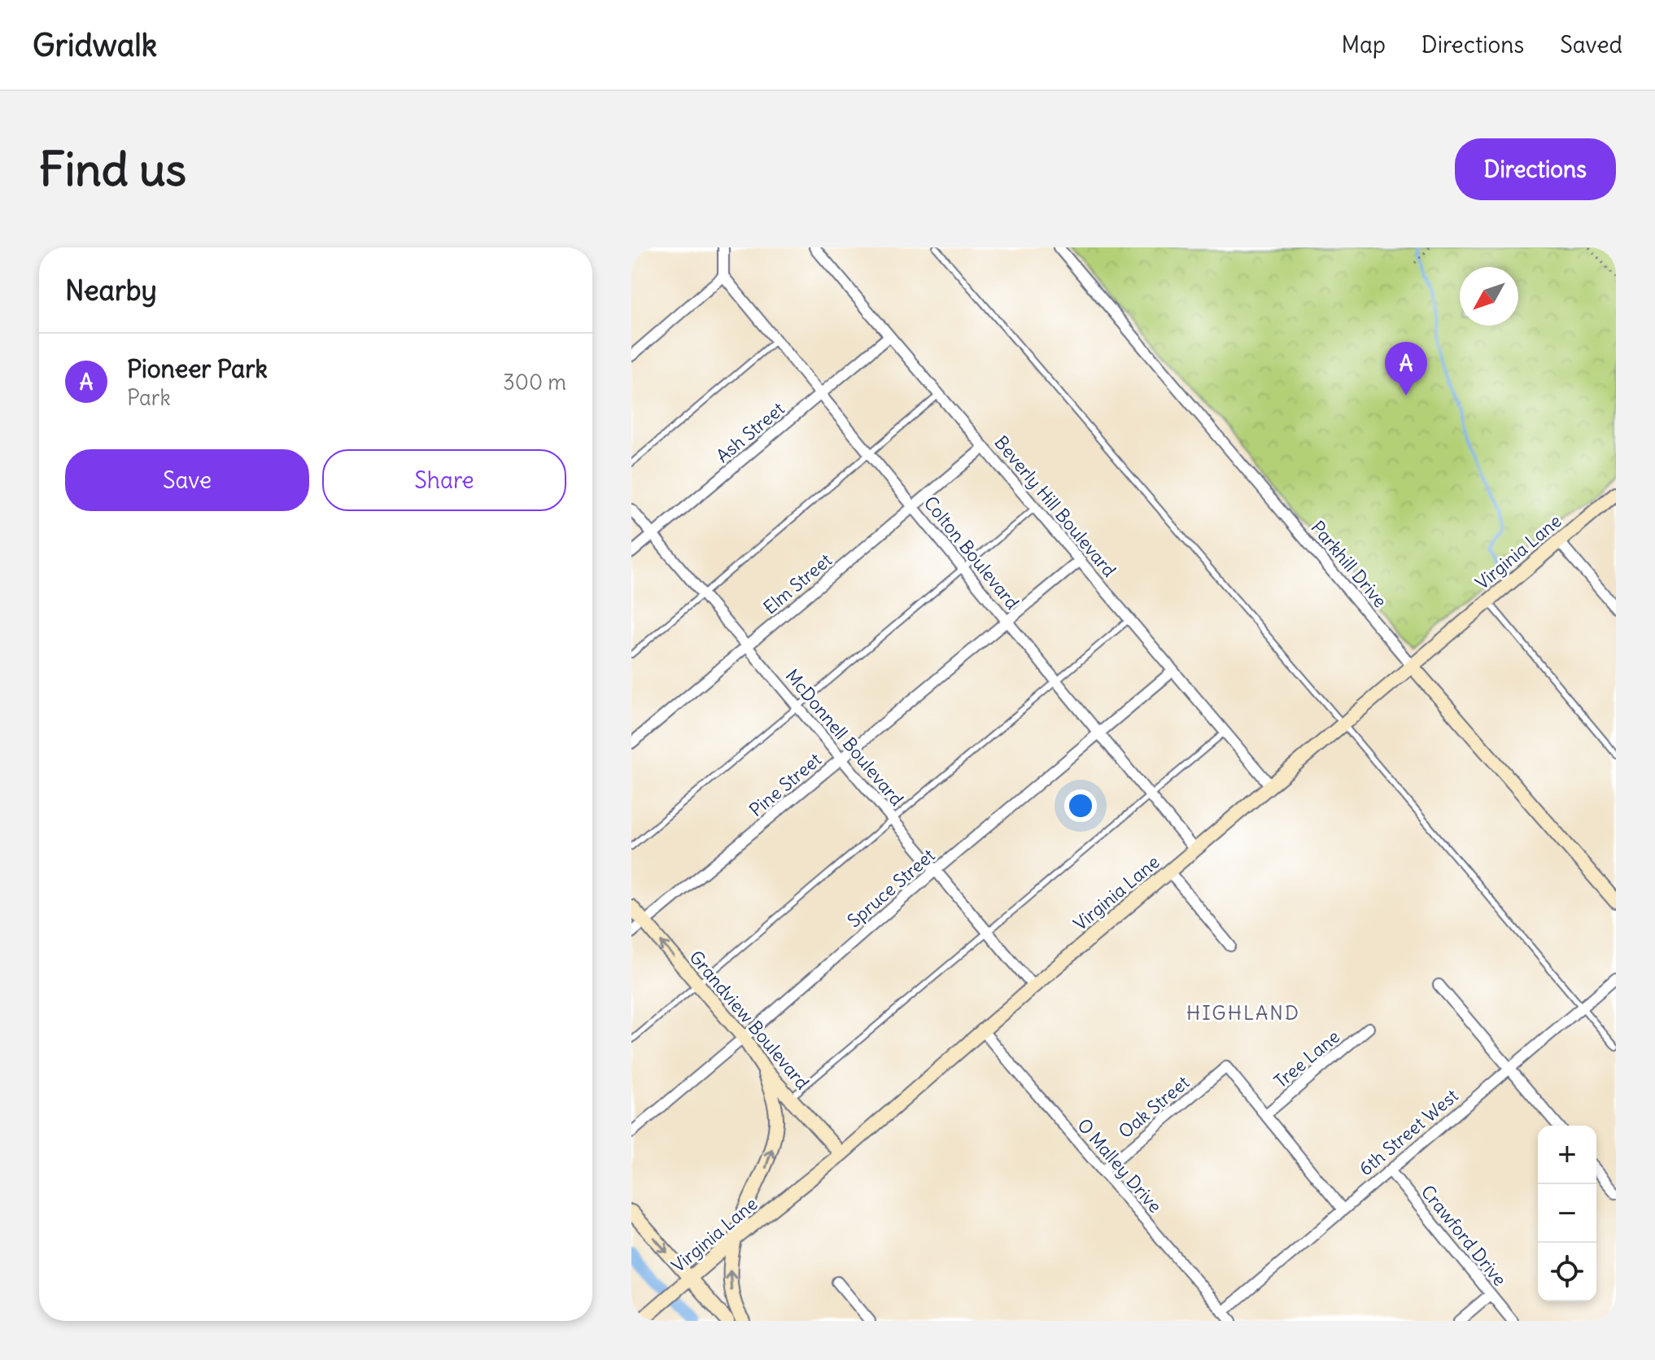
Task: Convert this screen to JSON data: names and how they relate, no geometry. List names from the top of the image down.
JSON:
{
  "streets": {
    "street": [
      "Ash Street",
      "Beverly Hill Boulevard",
      "Virginia Lane",
      "Colton Boulevard",
      "Parkhill Drive",
      "Elm Street",
      "McDonnell Boulevard",
      "Pine Street",
      "Spruce Street",
      "Grandview Boulevard",
      "Tree Lane",
      "Oak Street",
      "6th Street West",
      "O Malley Drive",
      "Crawford Drive"
    ]
  },
  "crossings": [
    ["Ash Street", "Beverly Hill Boulevard"],
    ["Ash Street", "Colton Boulevard"],
    ["Ash Street", "McDonnell Boulevard"],
    ["Beverly Hill Boulevard", "Virginia Lane"],
    ["Beverly Hill Boulevard", "Elm Street"],
    ["Beverly Hill Boulevard", "Pine Street"],
    ["Beverly Hill Boulevard", "Spruce Street"],
    ["Virginia Lane", "Colton Boulevard"],
    ["Virginia Lane", "Parkhill Drive"],
    ["Virginia Lane", "McDonnell Boulevard"],
    ["Virginia Lane", "Grandview Boulevard"],
    ["Virginia Lane", "O Malley Drive"],
    ["Colton Boulevard", "Elm Street"],
    ["Colton Boulevard", "Pine Street"],
    ["Colton Boulevard", "Spruce Street"],
    ["Elm Street", "McDonnell Boulevard"],
    ["McDonnell Boulevard", "Pine Street"],
    ["McDonnell Boulevard", "Spruce Street"],
    ["Pine Street", "Grandview Boulevard"],
    ["Spruce Street", "Grandview Boulevard"],
    ["Tree Lane", "Oak Street"],
    ["Oak Street", "O Malley Drive"],
    ["6th Street West", "O Malley Drive"],
    ["6th Street West", "Crawford Drive"]
  ],
  "districts": ["HIGHLAND"],
  "north": "bottom left",
  "page": {
    "header": "Gridwalk",
    "nav": ["Map", "Directions", "Saved"],
    "buttons": [
      "Directions",
      ["Save", "Share"]
    ],
    "title": "Find us",
    "heading": "Nearby",
    "list": [
      {
        "mark": "A",
        "name": "Pioneer Park",
        "note": "Park",
        "value": "300 m"
      }
    ],
    "pins": "A",
    "map_buttons": ["+", "−"]
  }
}
